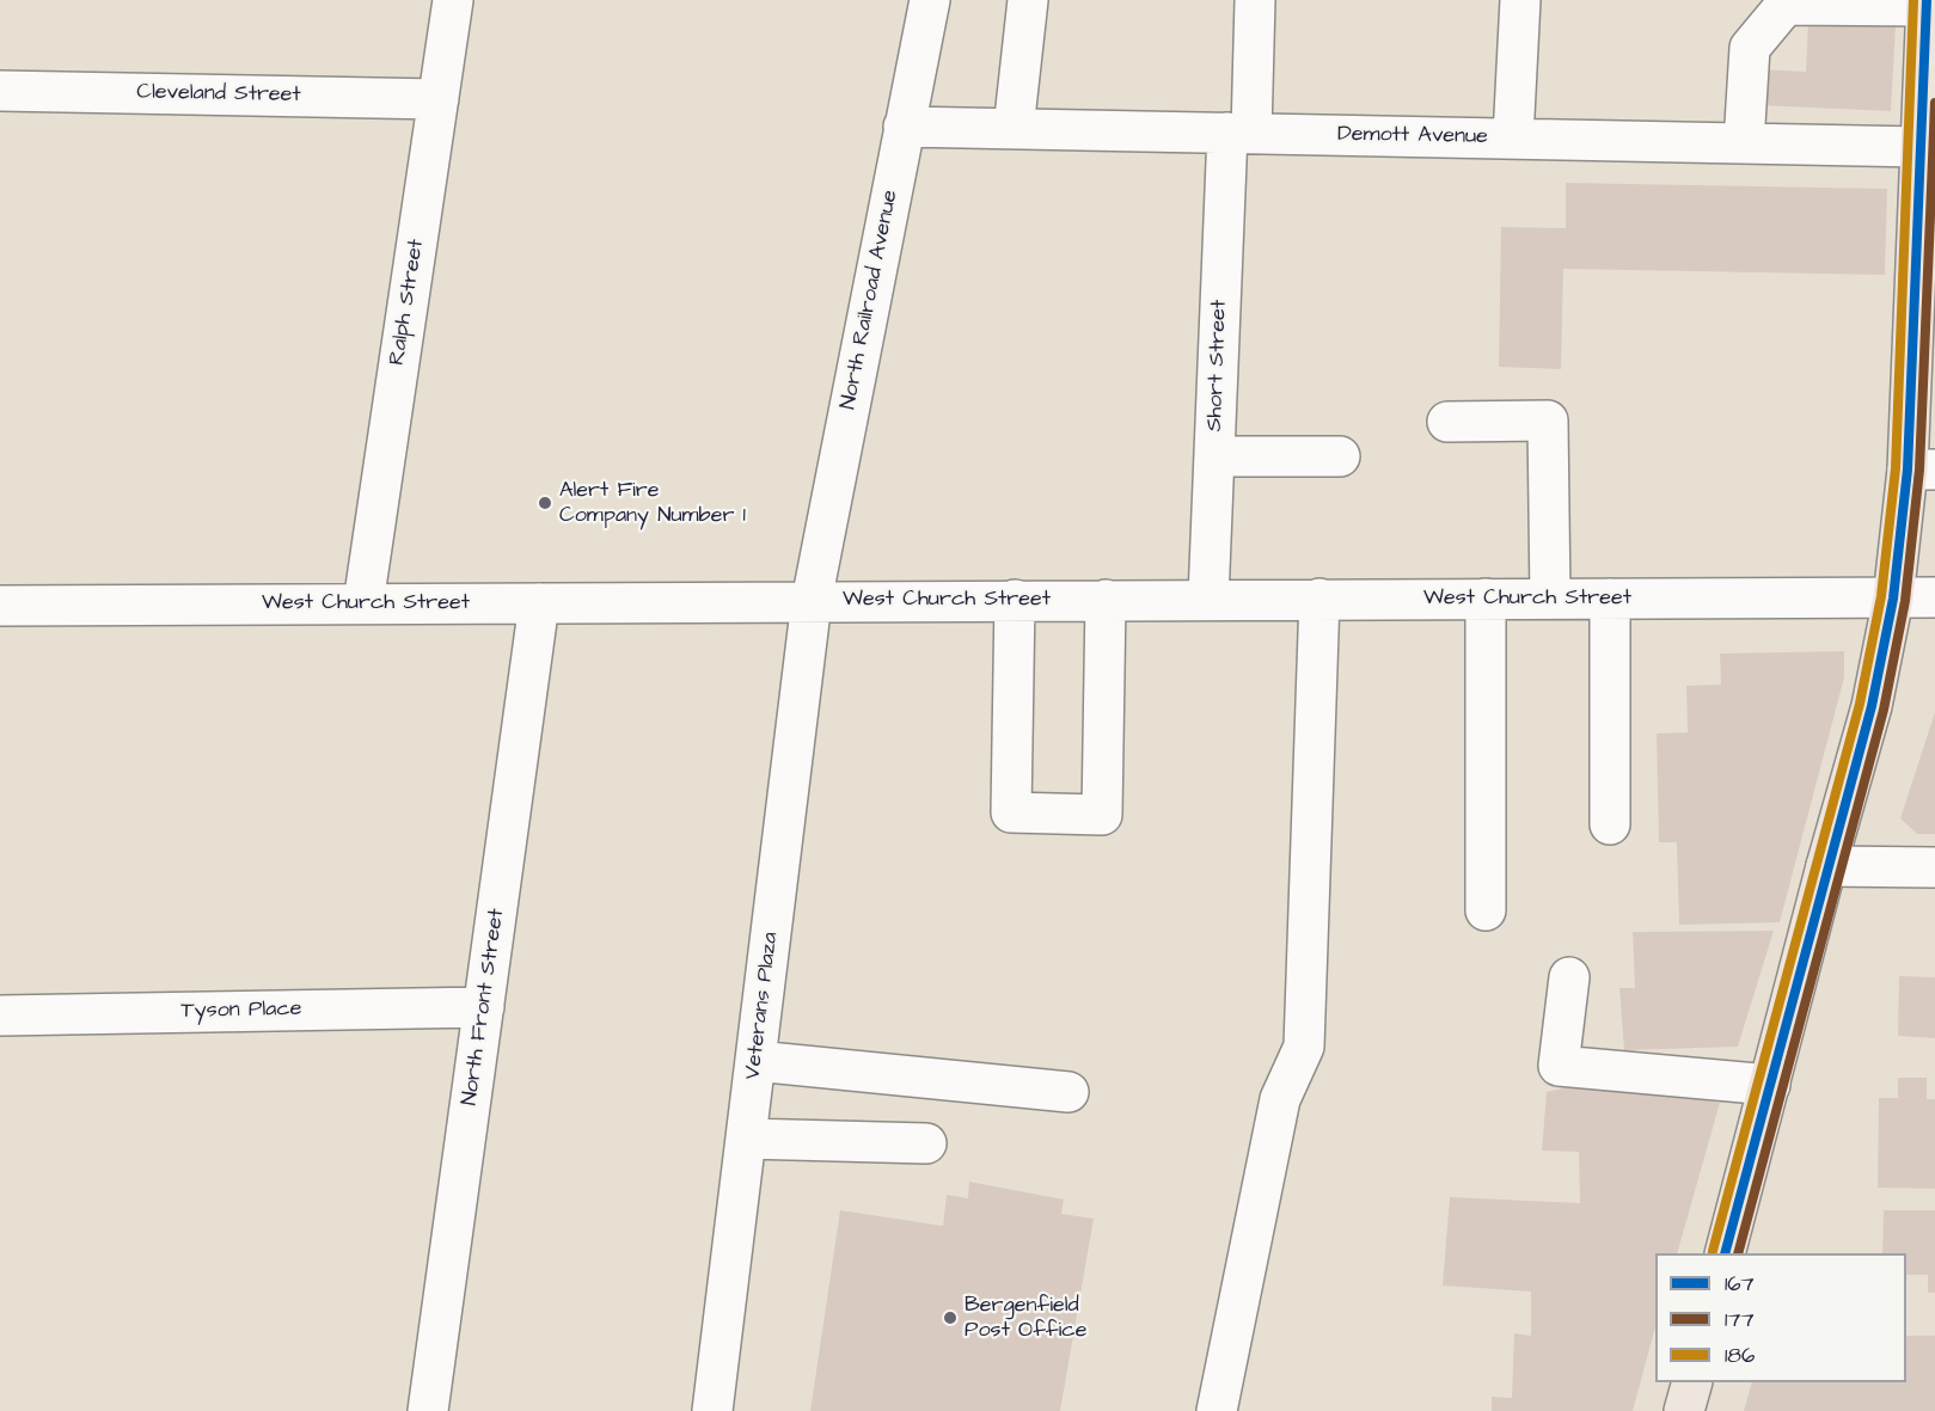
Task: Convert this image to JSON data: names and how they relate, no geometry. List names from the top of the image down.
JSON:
{
  "streets": {
    "street": [
      "Cleveland Street",
      "Demott Avenue",
      "North Railroad Avenue",
      "Ralph Street",
      "Short Street",
      "West Church Street",
      "Veterans Plaza",
      "North Front Street",
      "Tyson Place"
    ]
  },
  "crossings": [
    ["Cleveland Street", "Ralph Street"],
    ["Demott Avenue", "North Railroad Avenue"],
    ["Demott Avenue", "Short Street"],
    ["North Railroad Avenue", "West Church Street"],
    ["North Railroad Avenue", "Veterans Plaza"],
    ["Ralph Street", "West Church Street"],
    ["Short Street", "West Church Street"],
    ["West Church Street", "Veterans Plaza"],
    ["West Church Street", "North Front Street"],
    ["North Front Street", "Tyson Place"]
  ],
  "places": ["Alert Fire Company Number 1", "Bergenfield Post Office"],
  "lines": ["transit line 167", "transit line 186", "transit line 177"],
  "legend": ["167", "177", "186"]
}
